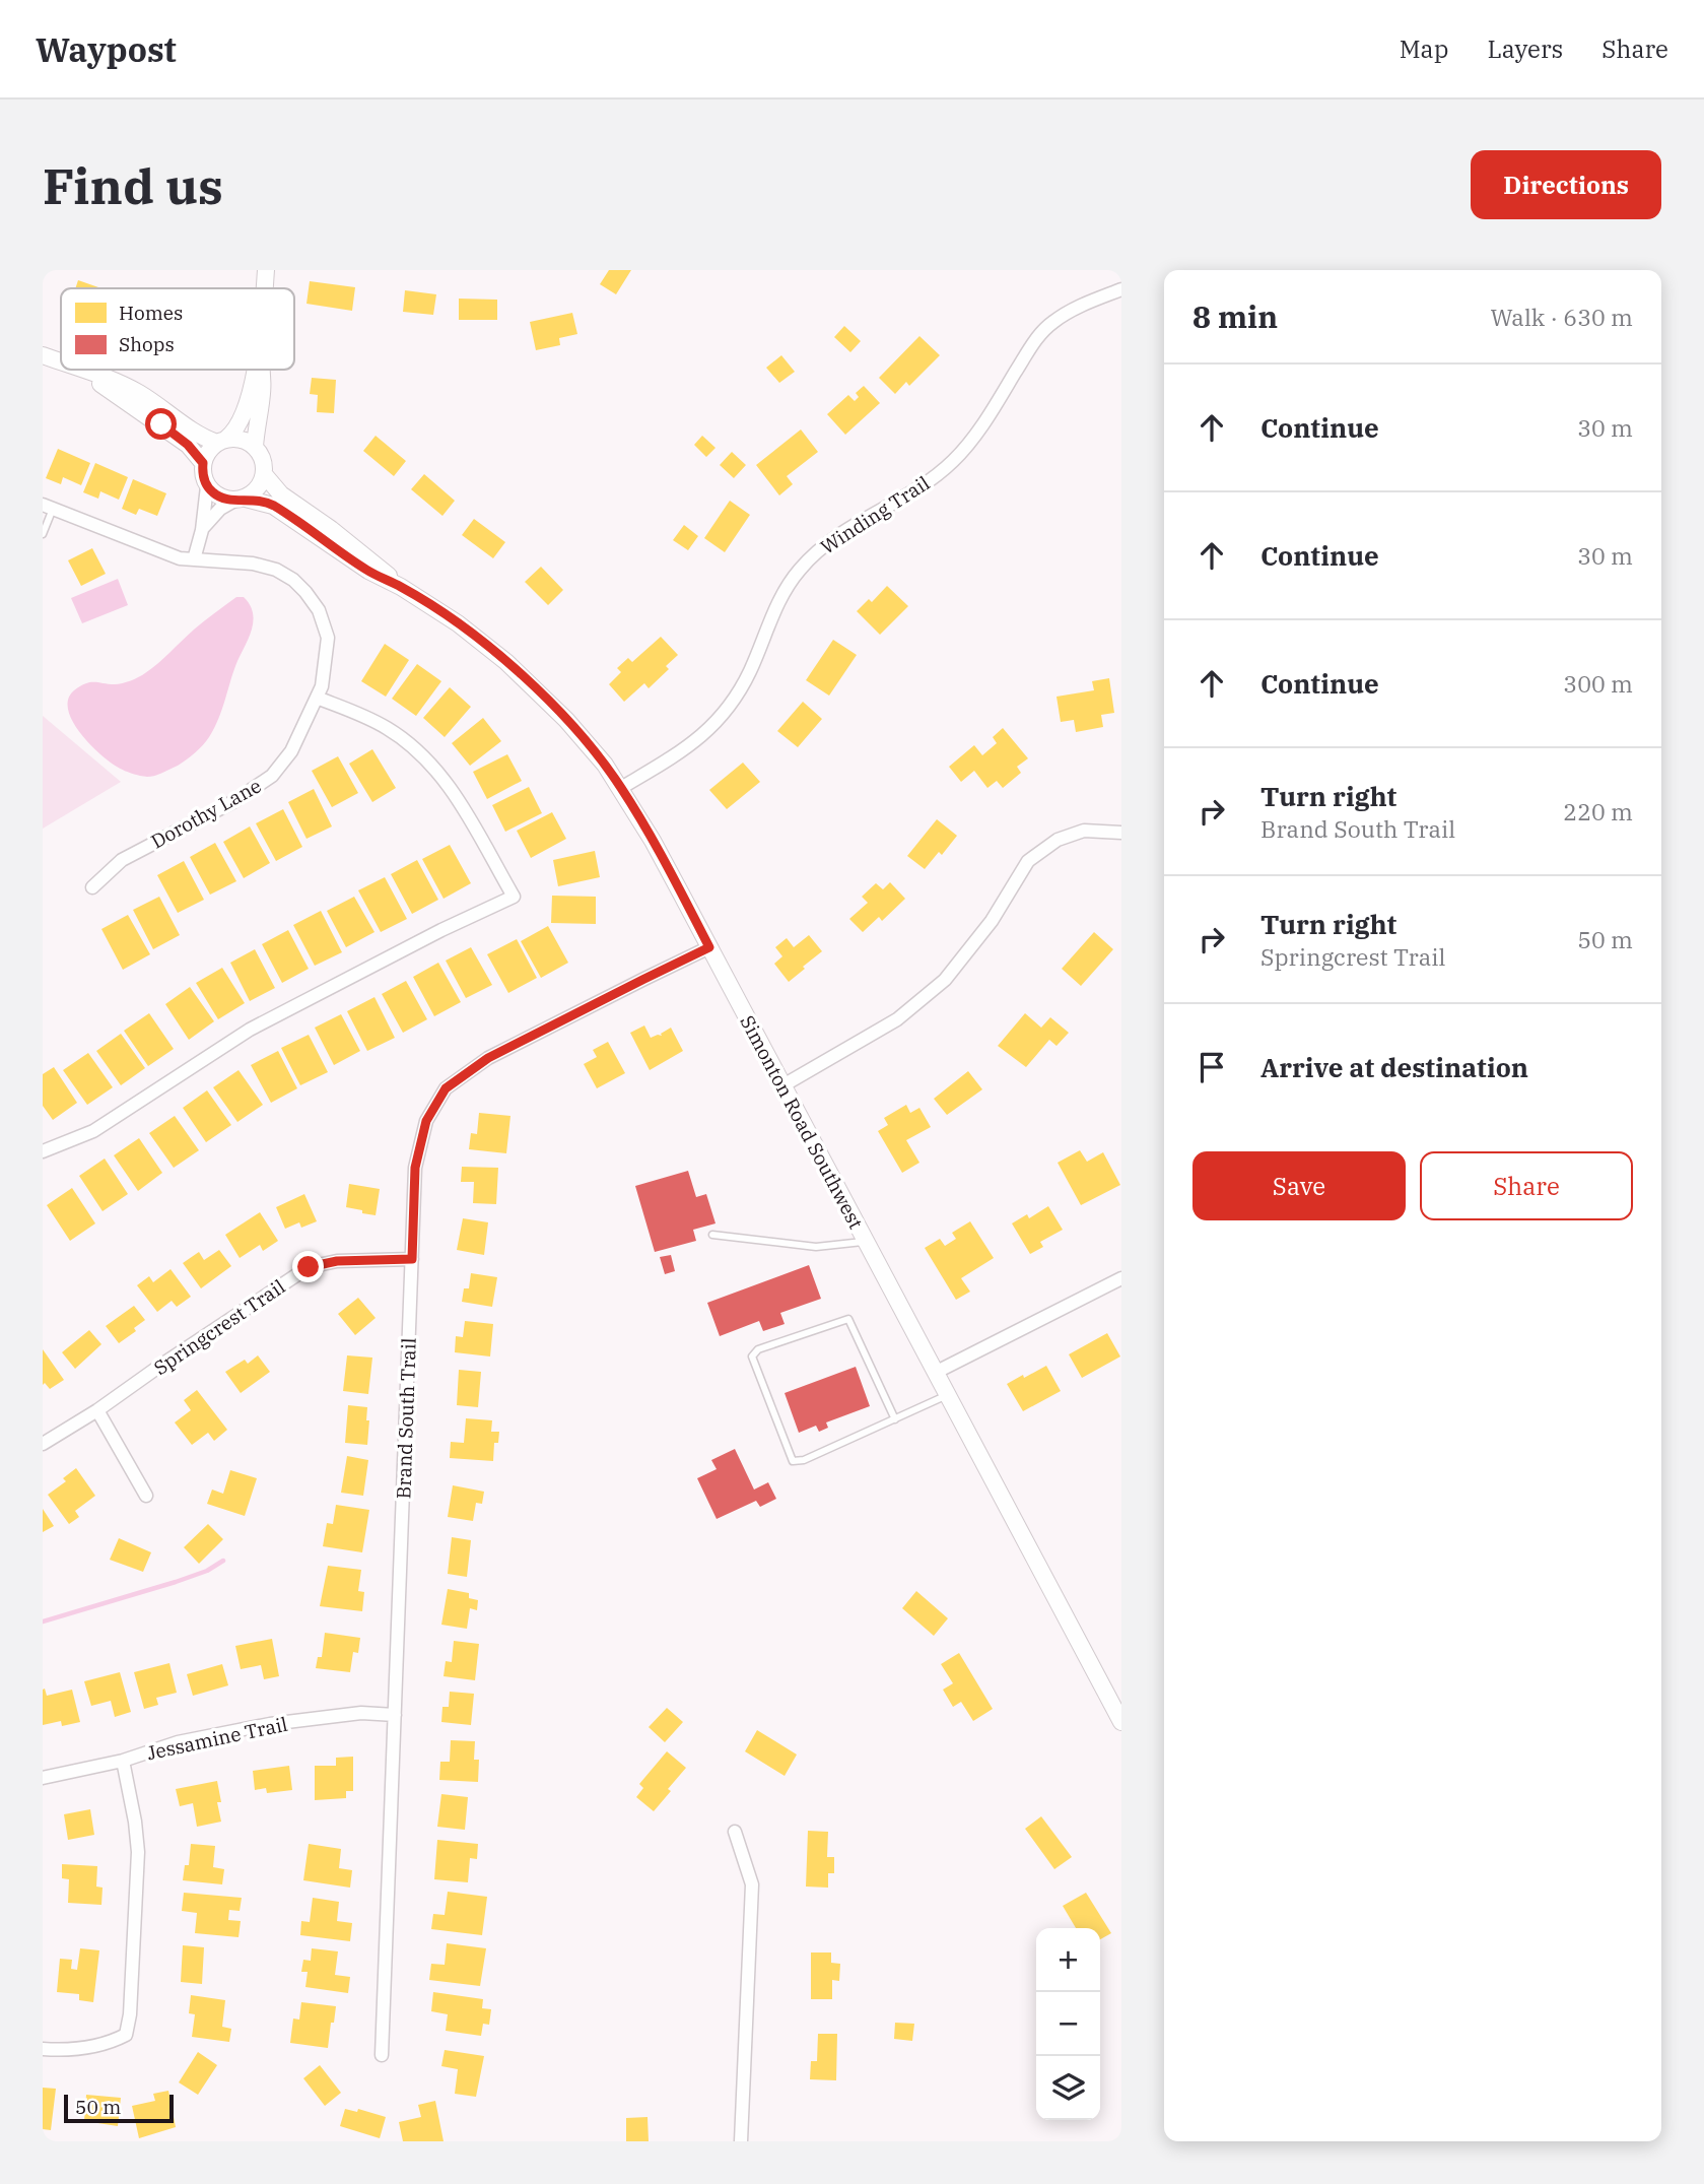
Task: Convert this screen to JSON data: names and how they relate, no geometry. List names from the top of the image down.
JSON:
{
  "streets": {
    "street": [
      "Winding Trail",
      "Dorothy Lane",
      "Simonton Road Southwest",
      "Springcrest Trail",
      "Brand South Trail",
      "Jessamine Trail"
    ]
  },
  "crossings": [
    ["Winding Trail", "Simonton Road Southwest"],
    ["Simonton Road Southwest", "Brand South Trail"],
    ["Springcrest Trail", "Brand South Trail"],
    ["Brand South Trail", "Jessamine Trail"]
  ],
  "legend": ["Homes", "Shops"],
  "scale_bar": "50 m",
  "page": {
    "header": "Waypost",
    "nav": ["Map", "Layers", "Share"],
    "buttons": [
      "Directions",
      ["Save", "Share"]
    ],
    "title": "Find us",
    "heading": ["8 min", "Walk · 630 m"],
    "list": [
      ["Continue", "30 m"],
      ["Continue", "30 m"],
      ["Continue", "300 m"],
      ["Turn right", "Brand South Trail", "220 m"],
      ["Turn right", "Springcrest Trail", "50 m"],
      "Arrive at destination"
    ],
    "map_buttons": ["+", "−"],
    "scale": "50 m"
  }
}
